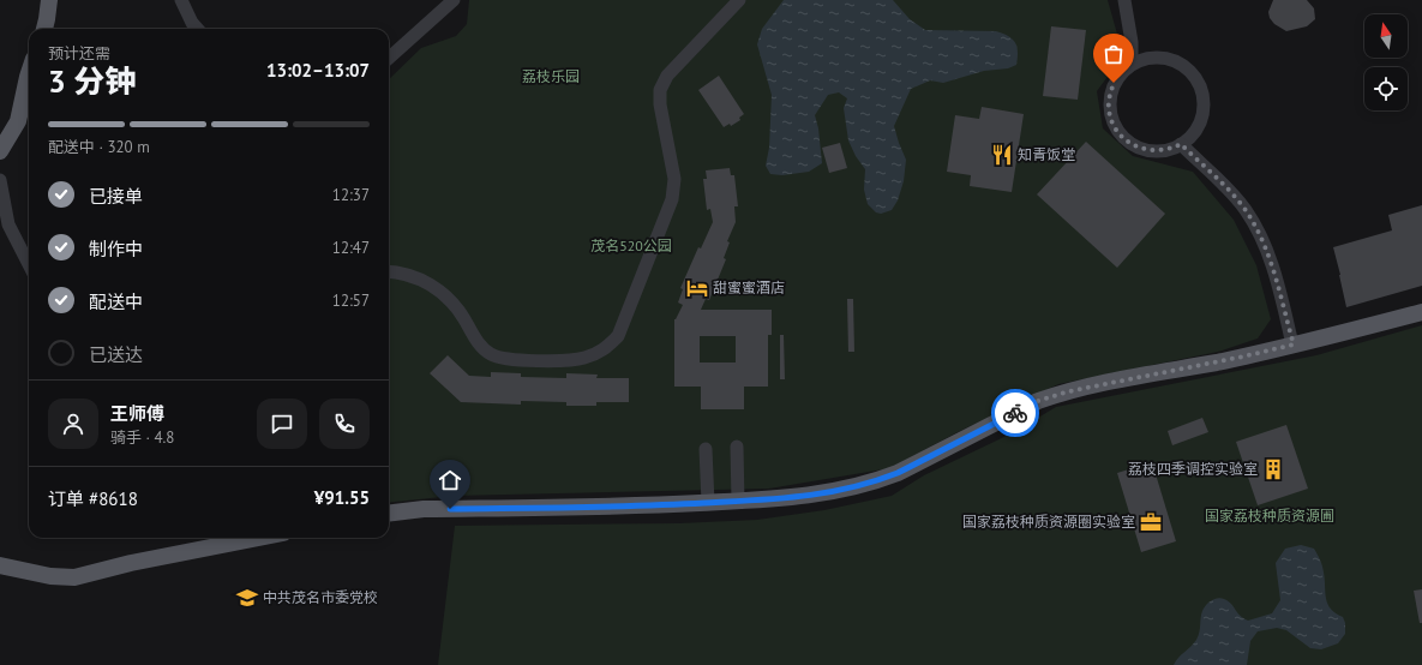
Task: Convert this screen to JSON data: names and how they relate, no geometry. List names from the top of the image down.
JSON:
{
  "parks": ["荔枝乐园", "茂名520公园", "国家荔枝种质资源圃"],
  "places": {
    "restaurant": ["知青饭堂"],
    "hotel": ["甜蜜蜜酒店"],
    "building": ["荔枝四季调控实验室"],
    "office": ["国家荔枝种质资源圈实验室"],
    "school or university": ["中共茂名市委党校"]
  },
  "north": "top",
  "page": {
    "heading": ["3 分钟", "预计还需", "13:02–13:07"],
    "panel": [
      "王师傅",
      "骑手 · 4.8",
      "订单 #8618",
      "¥91.55"
    ],
    "bar": "配送中 · 320 m",
    "list": [
      ["已接单", "12:37"],
      ["制作中", "12:47"],
      ["配送中", "12:57"],
      "已送达"
    ]
  }
}
